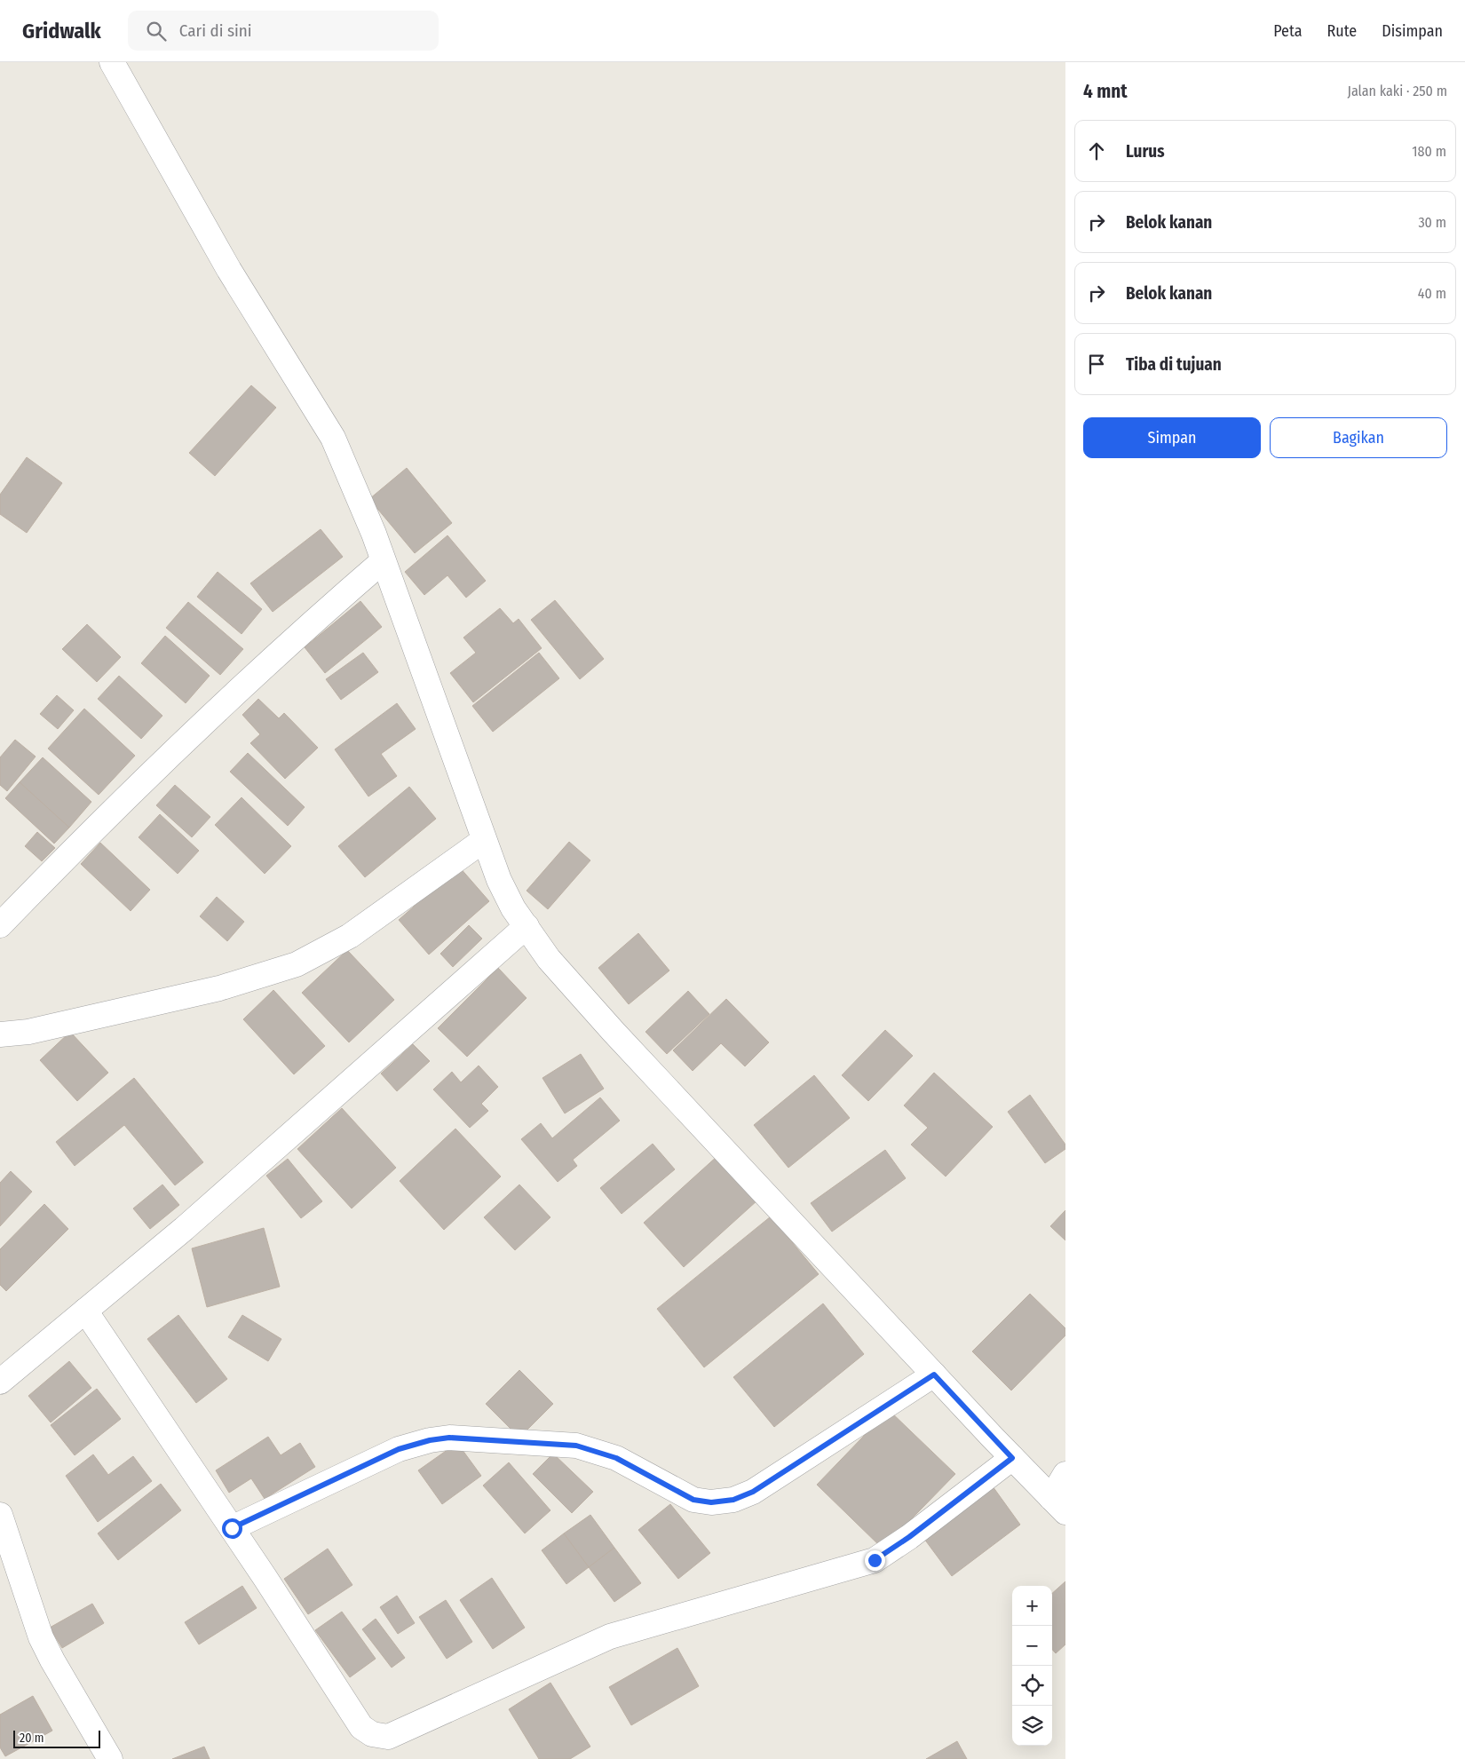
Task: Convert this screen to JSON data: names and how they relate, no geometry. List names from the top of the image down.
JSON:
{
  "scale_bar": "20 m",
  "page": {
    "header": "Gridwalk",
    "search": "Cari di sini",
    "nav": ["Peta", "Rute", "Disimpan"],
    "heading": ["4 mnt", "Jalan kaki · 250 m"],
    "list": [
      ["Lurus", "180 m"],
      ["Belok kanan", "30 m"],
      ["Belok kanan", "40 m"],
      "Tiba di tujuan"
    ],
    "buttons": ["Simpan", "Bagikan"],
    "map_buttons": ["+", "−"],
    "scale": "20 m"
  }
}
